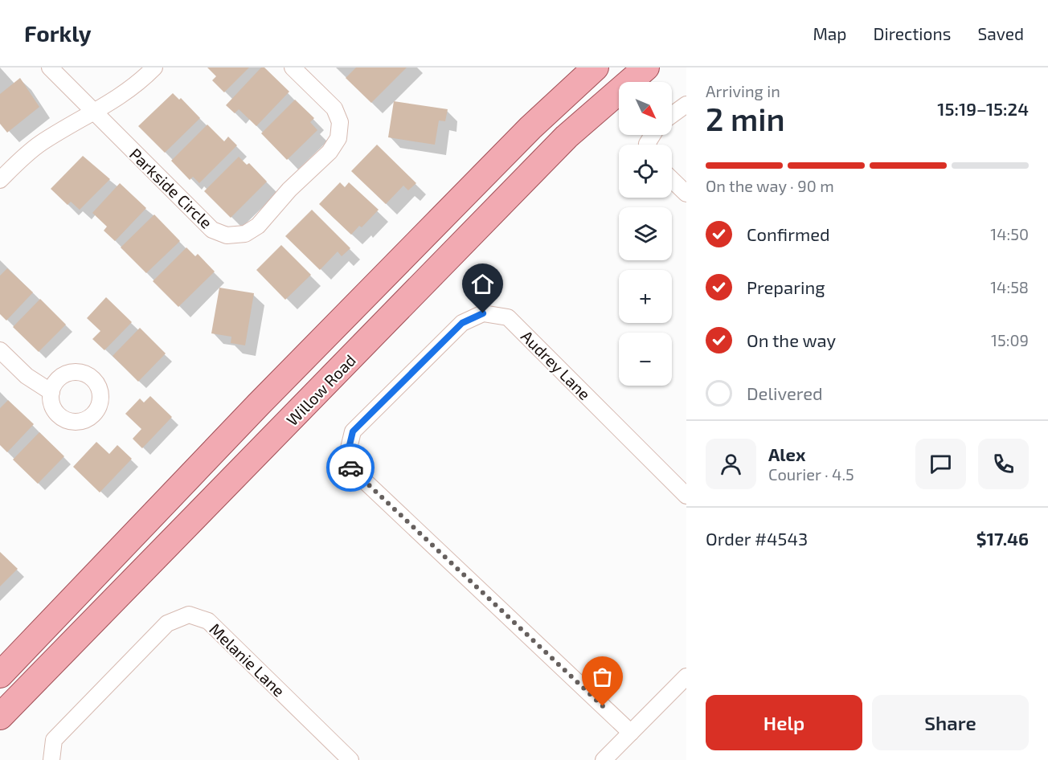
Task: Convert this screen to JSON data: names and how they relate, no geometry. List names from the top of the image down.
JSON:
{
  "streets": {
    "main road": ["Willow Road"],
    "street": ["Parkside Circle", "Audrey Lane", "Melanie Lane"]
  },
  "north": "bottom right",
  "page": {
    "header": "Forkly",
    "nav": ["Map", "Directions", "Saved"],
    "heading": ["2 min", "Arriving in", "15:19–15:24"],
    "panel": [
      "Alex",
      "Courier · 4.5",
      "Order #4543",
      "$17.46"
    ],
    "map_buttons": ["+", "−"],
    "bar": "On the way · 90 m",
    "list": [
      ["Confirmed", "14:50"],
      ["Preparing", "14:58"],
      ["On the way", "15:09"],
      "Delivered"
    ],
    "buttons": ["Help", "Share"]
  }
}
